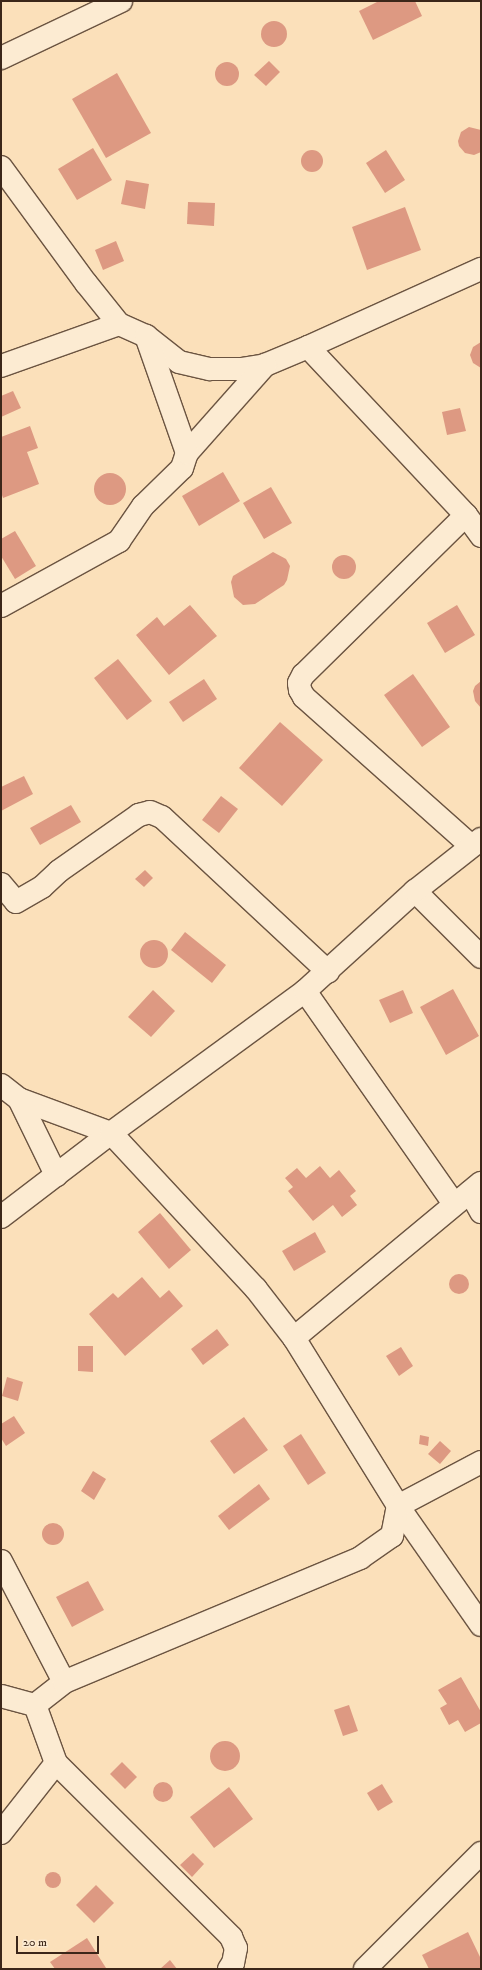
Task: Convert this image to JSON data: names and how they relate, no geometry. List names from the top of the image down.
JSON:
{
  "scale_bar": "20 m"
}
